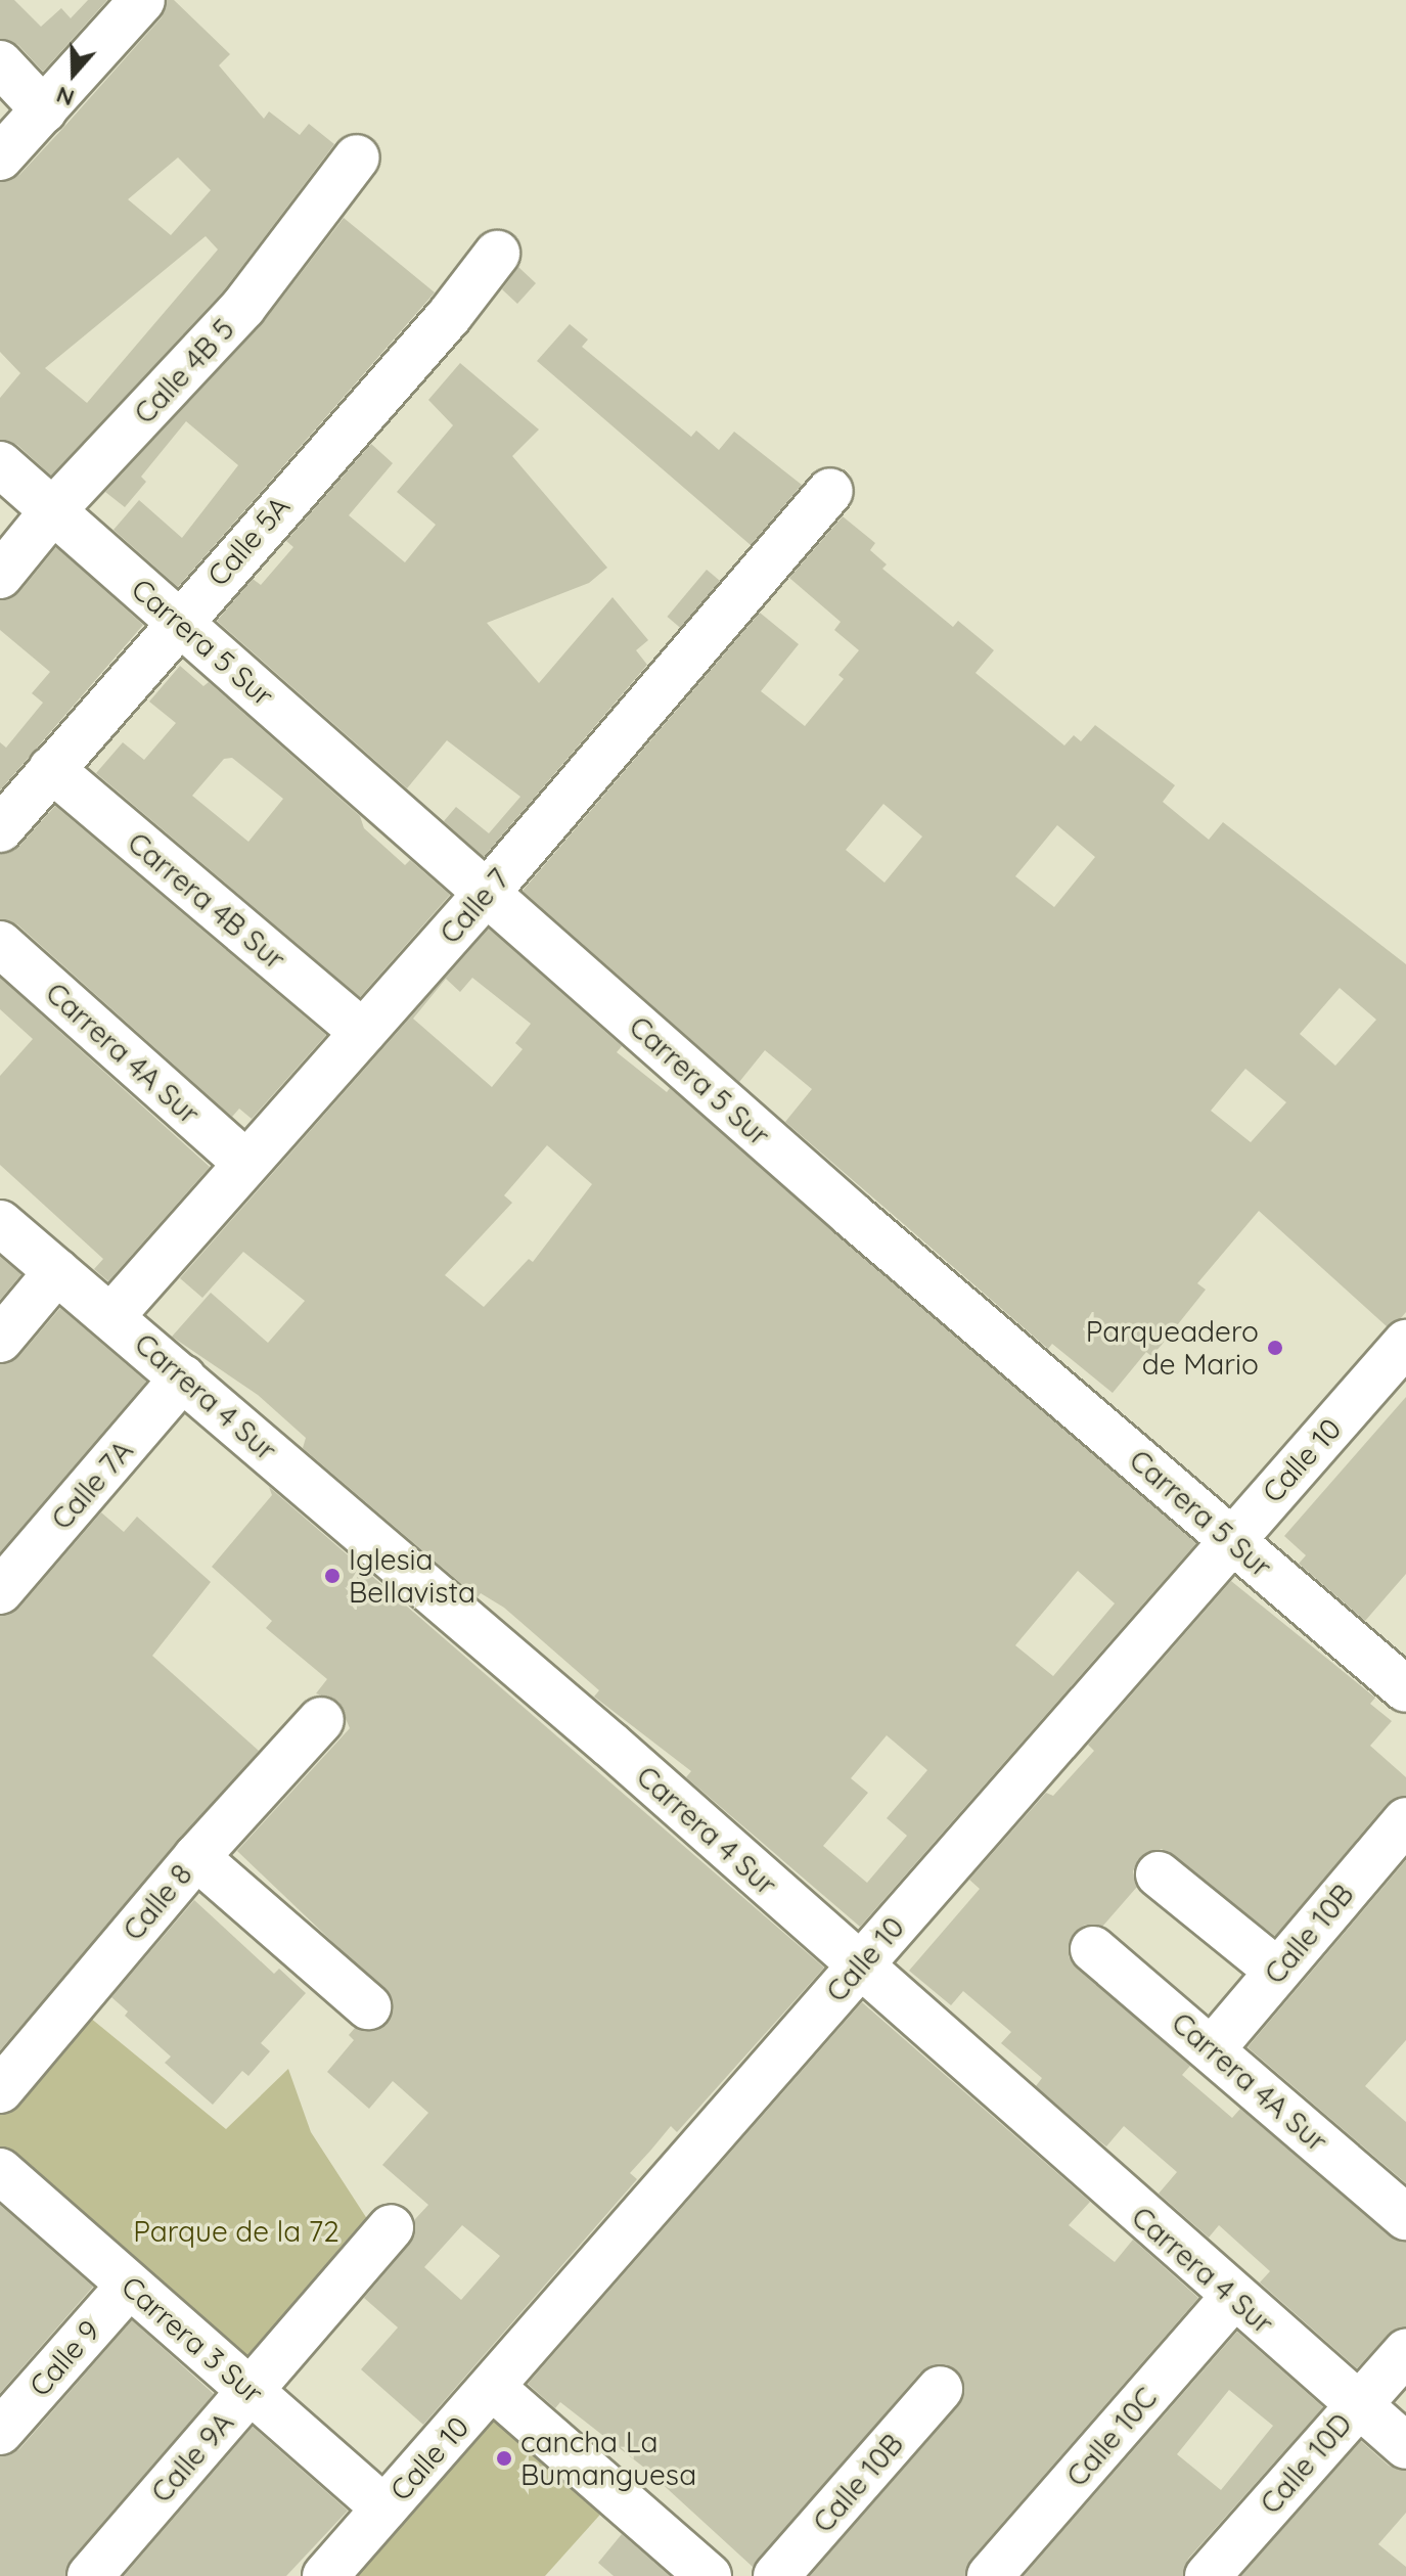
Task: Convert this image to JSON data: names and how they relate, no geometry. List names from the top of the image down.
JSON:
{
  "streets": {
    "street": [
      "Calle 4B 5",
      "Calle 5A",
      "Carrera 5 Sur",
      "Carrera 4B Sur",
      "Calle 7",
      "Carrera 4A Sur",
      "Carrera 4 Sur",
      "Calle 10",
      "Calle 7A",
      "Calle 8",
      "Calle 10B",
      "Carrera 3 Sur",
      "Calle 9",
      "Calle 10C",
      "Calle 9A",
      "Calle 10D"
    ]
  },
  "crossings": [
    ["Calle 4B 5", "Carrera 5 Sur"],
    ["Calle 5A", "Carrera 5 Sur"],
    ["Calle 5A", "Carrera 4B Sur"],
    ["Carrera 5 Sur", "Calle 7"],
    ["Carrera 5 Sur", "Calle 10"],
    ["Carrera 4B Sur", "Calle 7"],
    ["Calle 7", "Carrera 4A Sur"],
    ["Calle 7", "Carrera 4 Sur"],
    ["Carrera 4A Sur", "Calle 10B"],
    ["Carrera 4 Sur", "Calle 10"],
    ["Carrera 4 Sur", "Calle 7A"],
    ["Carrera 4 Sur", "Calle 10C"],
    ["Carrera 4 Sur", "Calle 10D"],
    ["Calle 10", "Carrera 3 Sur"],
    ["Carrera 3 Sur", "Calle 9"],
    ["Carrera 3 Sur", "Calle 9A"]
  ],
  "parks": ["Parque de la 72"],
  "places": ["Parqueadero de Mario", "Iglesia Bellavista", "cancha La Bumanguesa"],
  "north": "bottom"
}
